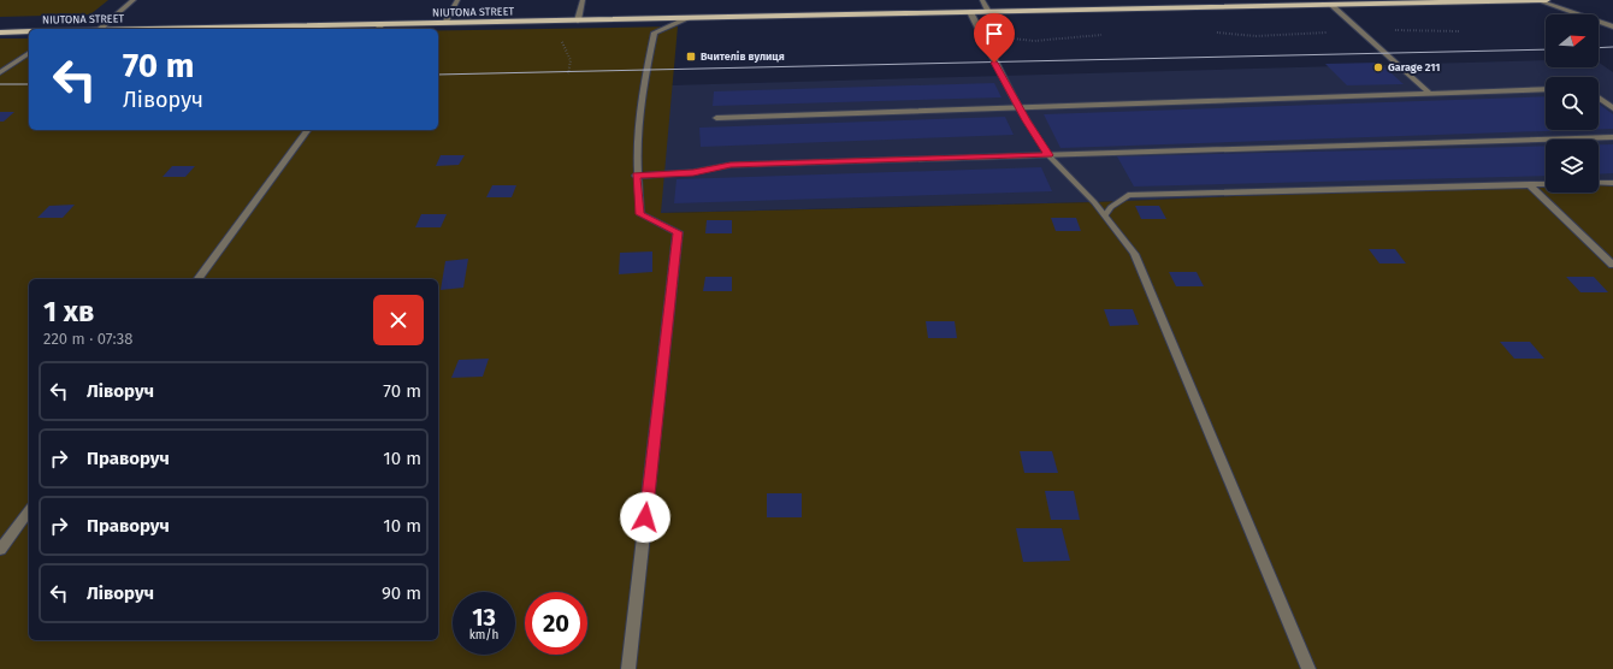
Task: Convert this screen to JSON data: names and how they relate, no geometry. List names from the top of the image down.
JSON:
{
  "streets": {
    "main road": ["NIUTONA STREET"]
  },
  "places": {
    "transit": ["Вчителів вулиця"],
    "other": ["Garage 211"]
  },
  "north": "right",
  "page": {
    "turn": ["70 m", "Ліворуч"],
    "heading": ["1 хв", "220 m · 07:38"],
    "list": [
      {
        "name": "Ліворуч",
        "value": "70 m"
      },
      {
        "name": "Праворуч",
        "value": "10 m"
      },
      {
        "name": "Праворуч",
        "value": "10 m"
      },
      {
        "name": "Ліворуч",
        "value": "90 m"
      }
    ],
    "speed": "13 km/h",
    "limit": "20"
  }
}
